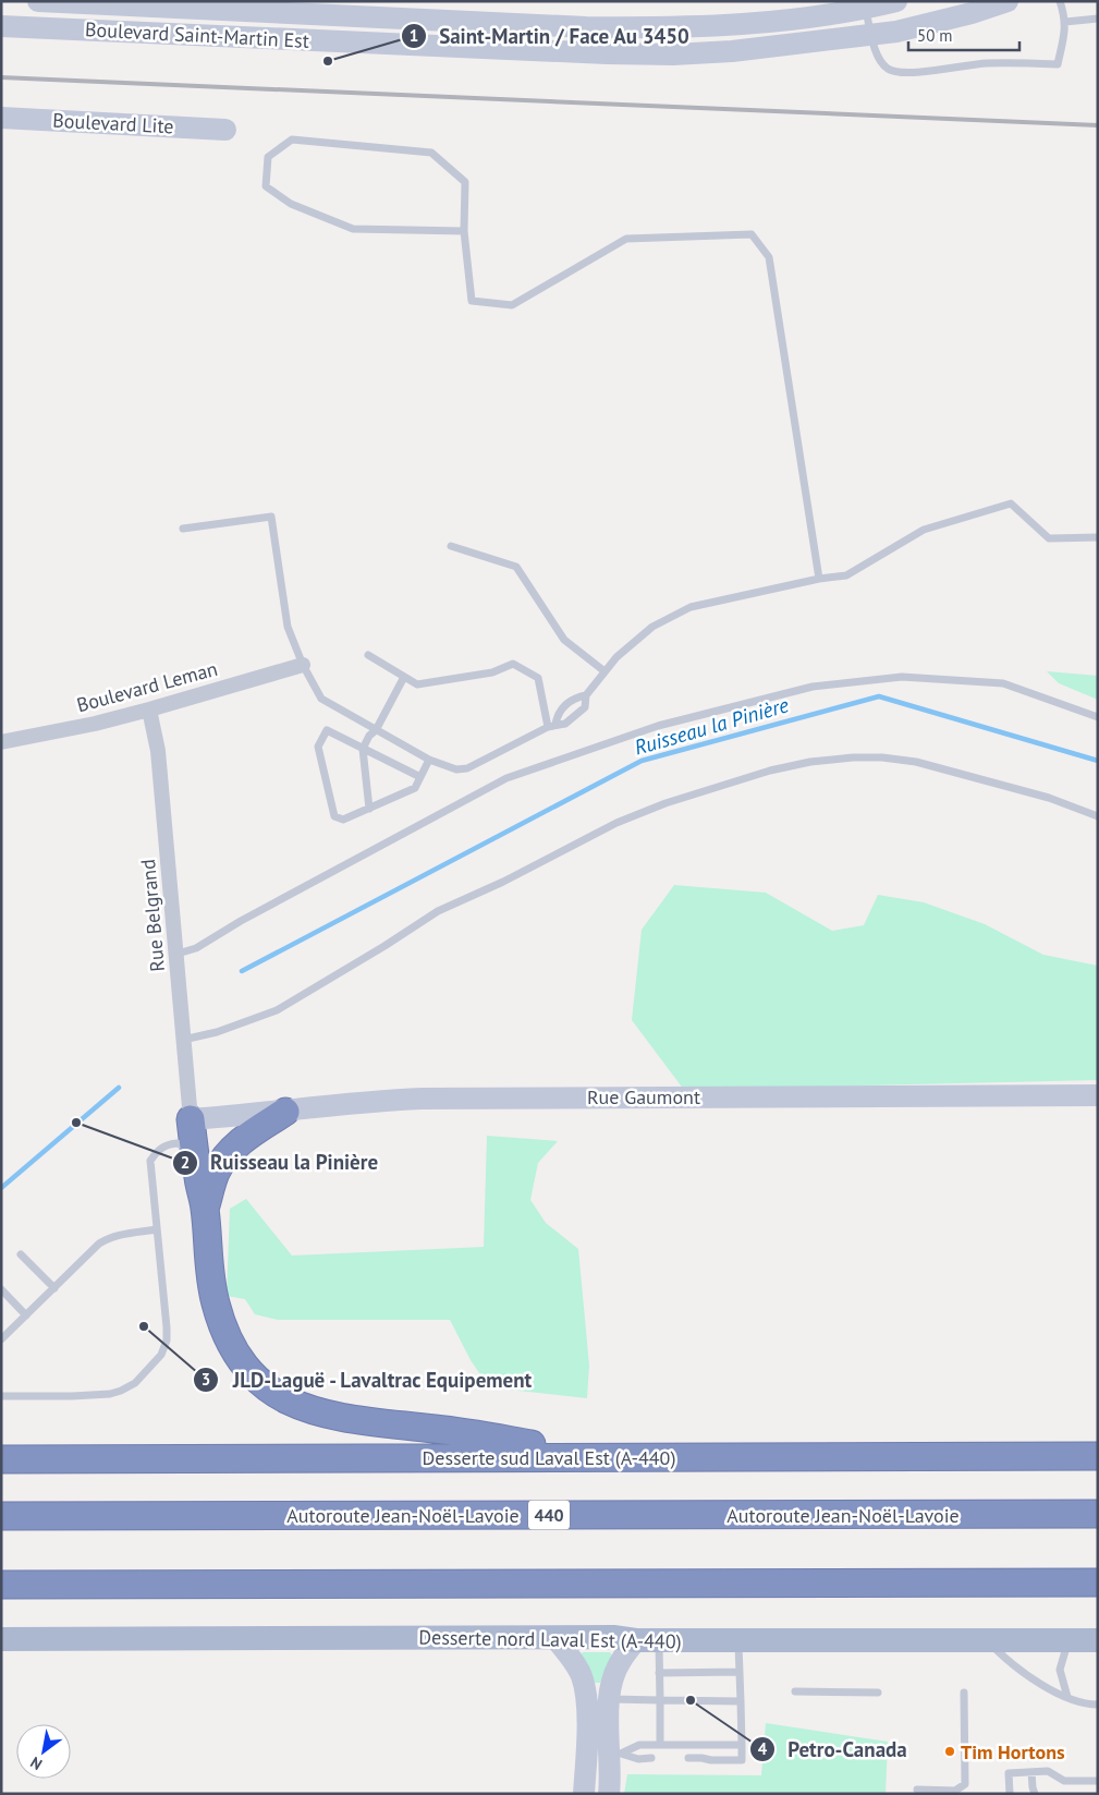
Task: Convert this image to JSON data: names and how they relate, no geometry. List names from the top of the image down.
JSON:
{
  "streets": {
    "highway": ["Desserte sud Laval Est (A-440)", "Autoroute Jean-Noël-Lavoie", "440"],
    "main road": [
      "Boulevard Saint-Martin Est",
      "Boulevard Lite",
      "Rue Gaumont",
      "Desserte nord Laval Est (A-440)"
    ],
    "street": ["Boulevard Leman", "Rue Belgrand"]
  },
  "crossings": [
    ["Boulevard Leman", "Rue Belgrand"],
    ["Rue Belgrand", "Rue Gaumont"]
  ],
  "water": ["Ruisseau la Pinière"],
  "places": [
    "Saint-Martin / Face Au 3450",
    "Ruisseau la Pinière",
    "JLD-Laguë - Lavaltrac Equipement",
    "Petro-Canada",
    "Tim Hortons"
  ],
  "scale_bar": "50 m",
  "north": "bottom left"
}
